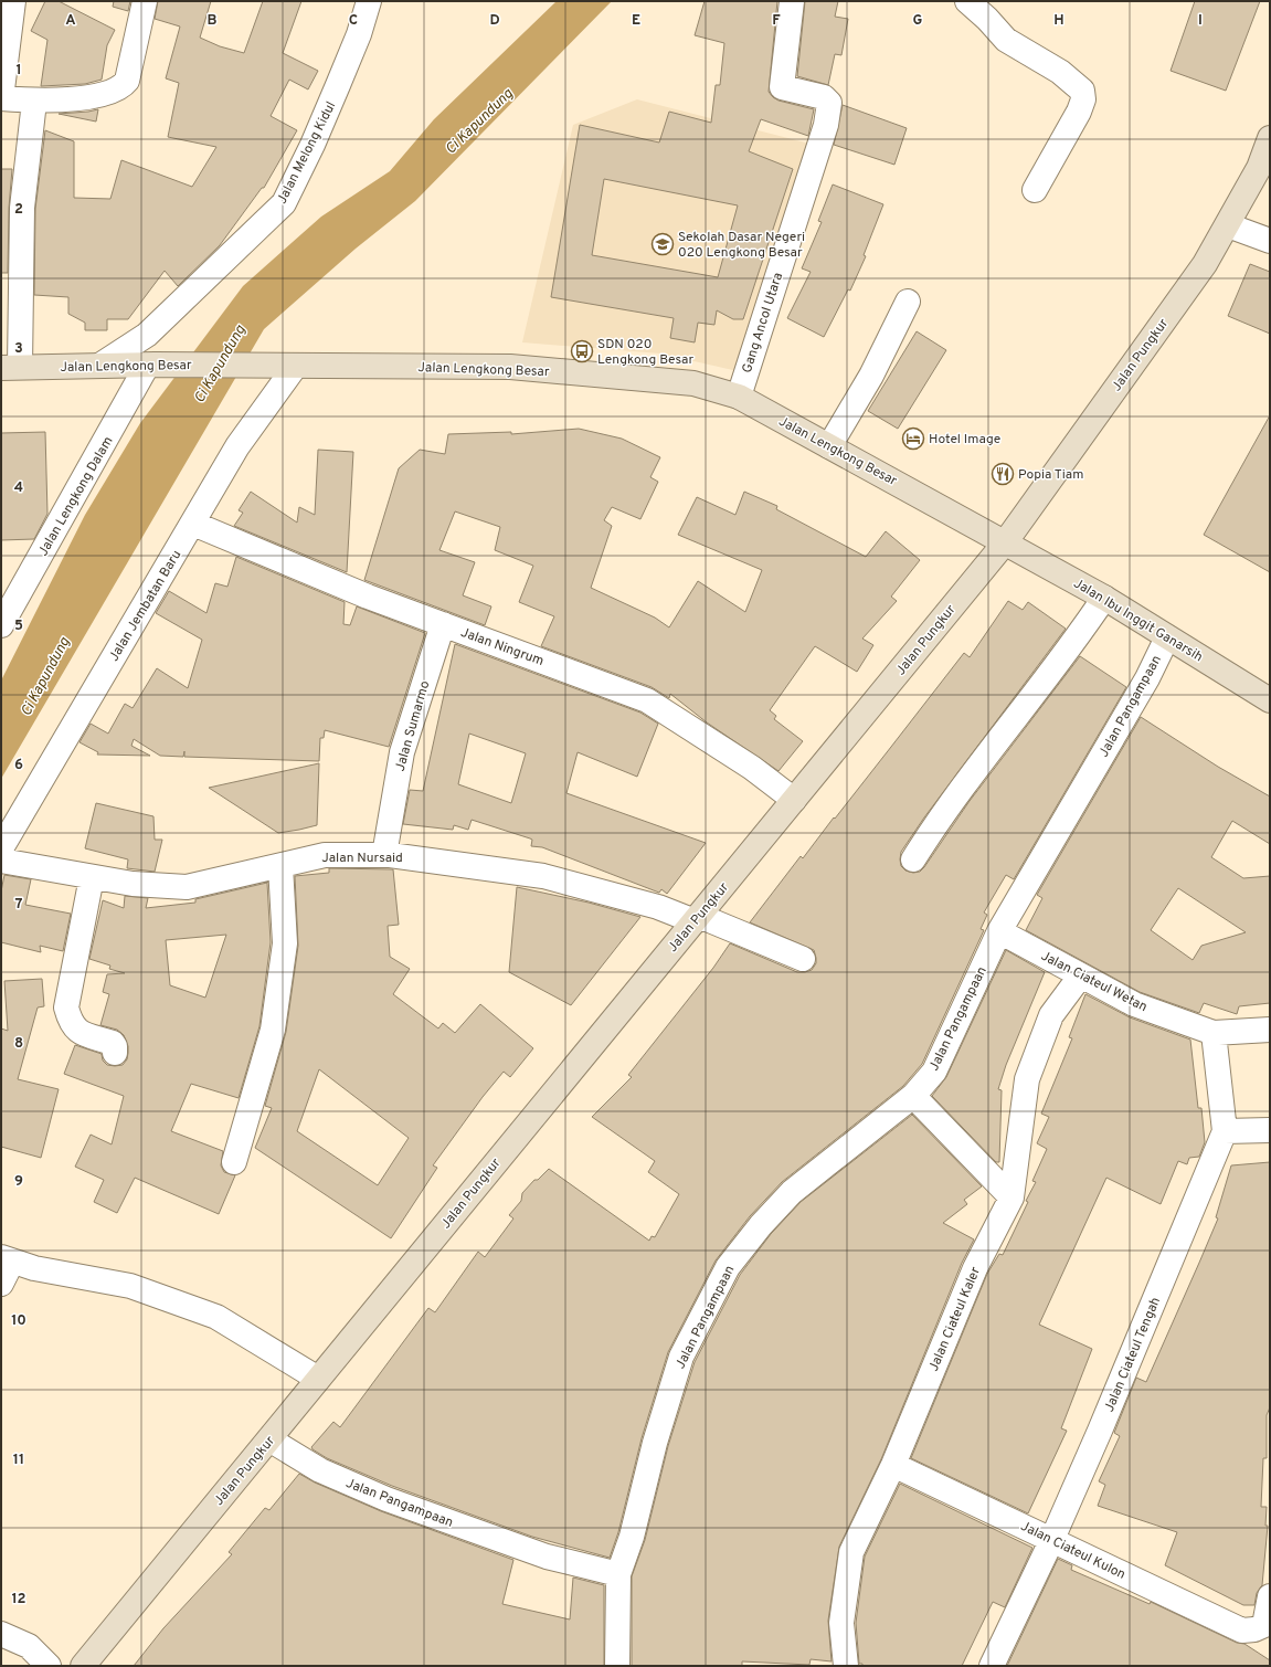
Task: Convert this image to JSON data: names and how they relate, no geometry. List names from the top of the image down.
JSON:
{
  "streets": {
    "main road": ["Jalan Pungkur", "Jalan Lengkong Besar", "Jalan Ibu Inggit Ganarsih"],
    "street": [
      "Jalan Melong Kidul",
      "Gang Ancol Utara",
      "Jalan Lengkong Dalam",
      "Jalan Jembatan Baru",
      "Jalan Ningrum",
      "Jalan Pangampaan",
      "Jalan Sumarmo",
      "Jalan Nursaid",
      "Jalan Ciateul Wetan",
      "Jalan Ciateul Kaler",
      "Jalan Ciateul Tengah",
      "Jalan Ciateul Kulon"
    ]
  },
  "crossings": [
    ["Jalan Melong Kidul", "Jalan Lengkong Besar"],
    ["Gang Ancol Utara", "Jalan Lengkong Besar"],
    ["Jalan Pungkur", "Jalan Lengkong Besar"],
    ["Jalan Pungkur", "Jalan Ibu Inggit Ganarsih"],
    ["Jalan Pungkur", "Jalan Ningrum"],
    ["Jalan Pungkur", "Jalan Pangampaan"],
    ["Jalan Pungkur", "Jalan Nursaid"],
    ["Jalan Lengkong Besar", "Jalan Lengkong Dalam"],
    ["Jalan Lengkong Besar", "Jalan Jembatan Baru"],
    ["Jalan Lengkong Besar", "Jalan Ibu Inggit Ganarsih"],
    ["Jalan Jembatan Baru", "Jalan Ningrum"],
    ["Jalan Ibu Inggit Ganarsih", "Jalan Pangampaan"],
    ["Jalan Ningrum", "Jalan Sumarmo"],
    ["Jalan Pangampaan", "Jalan Ciateul Wetan"],
    ["Jalan Sumarmo", "Jalan Nursaid"],
    ["Jalan Ciateul Wetan", "Jalan Ciateul Kaler"],
    ["Jalan Ciateul Wetan", "Jalan Ciateul Tengah"],
    ["Jalan Ciateul Kaler", "Jalan Ciateul Kulon"],
    ["Jalan Ciateul Tengah", "Jalan Ciateul Kulon"]
  ],
  "water": ["Ci Kapundung"],
  "places": {
    "school or university": ["Sekolah Dasar Negeri 020 Lengkong Besar"],
    "bus stop": ["SDN 020 Lengkong Besar"],
    "hotel": ["Hotel Image"],
    "restaurant": ["Popia Tiam"]
  },
  "grid": {
    "columns": [
      "A",
      "B",
      "C",
      "D",
      "E",
      "F",
      "G",
      "H",
      "I"
    ],
    "rows": [
      "1",
      "2",
      "3",
      "4",
      "5",
      "6",
      "7",
      "8",
      "9",
      "10",
      "11",
      "12"
    ]
  }
}
